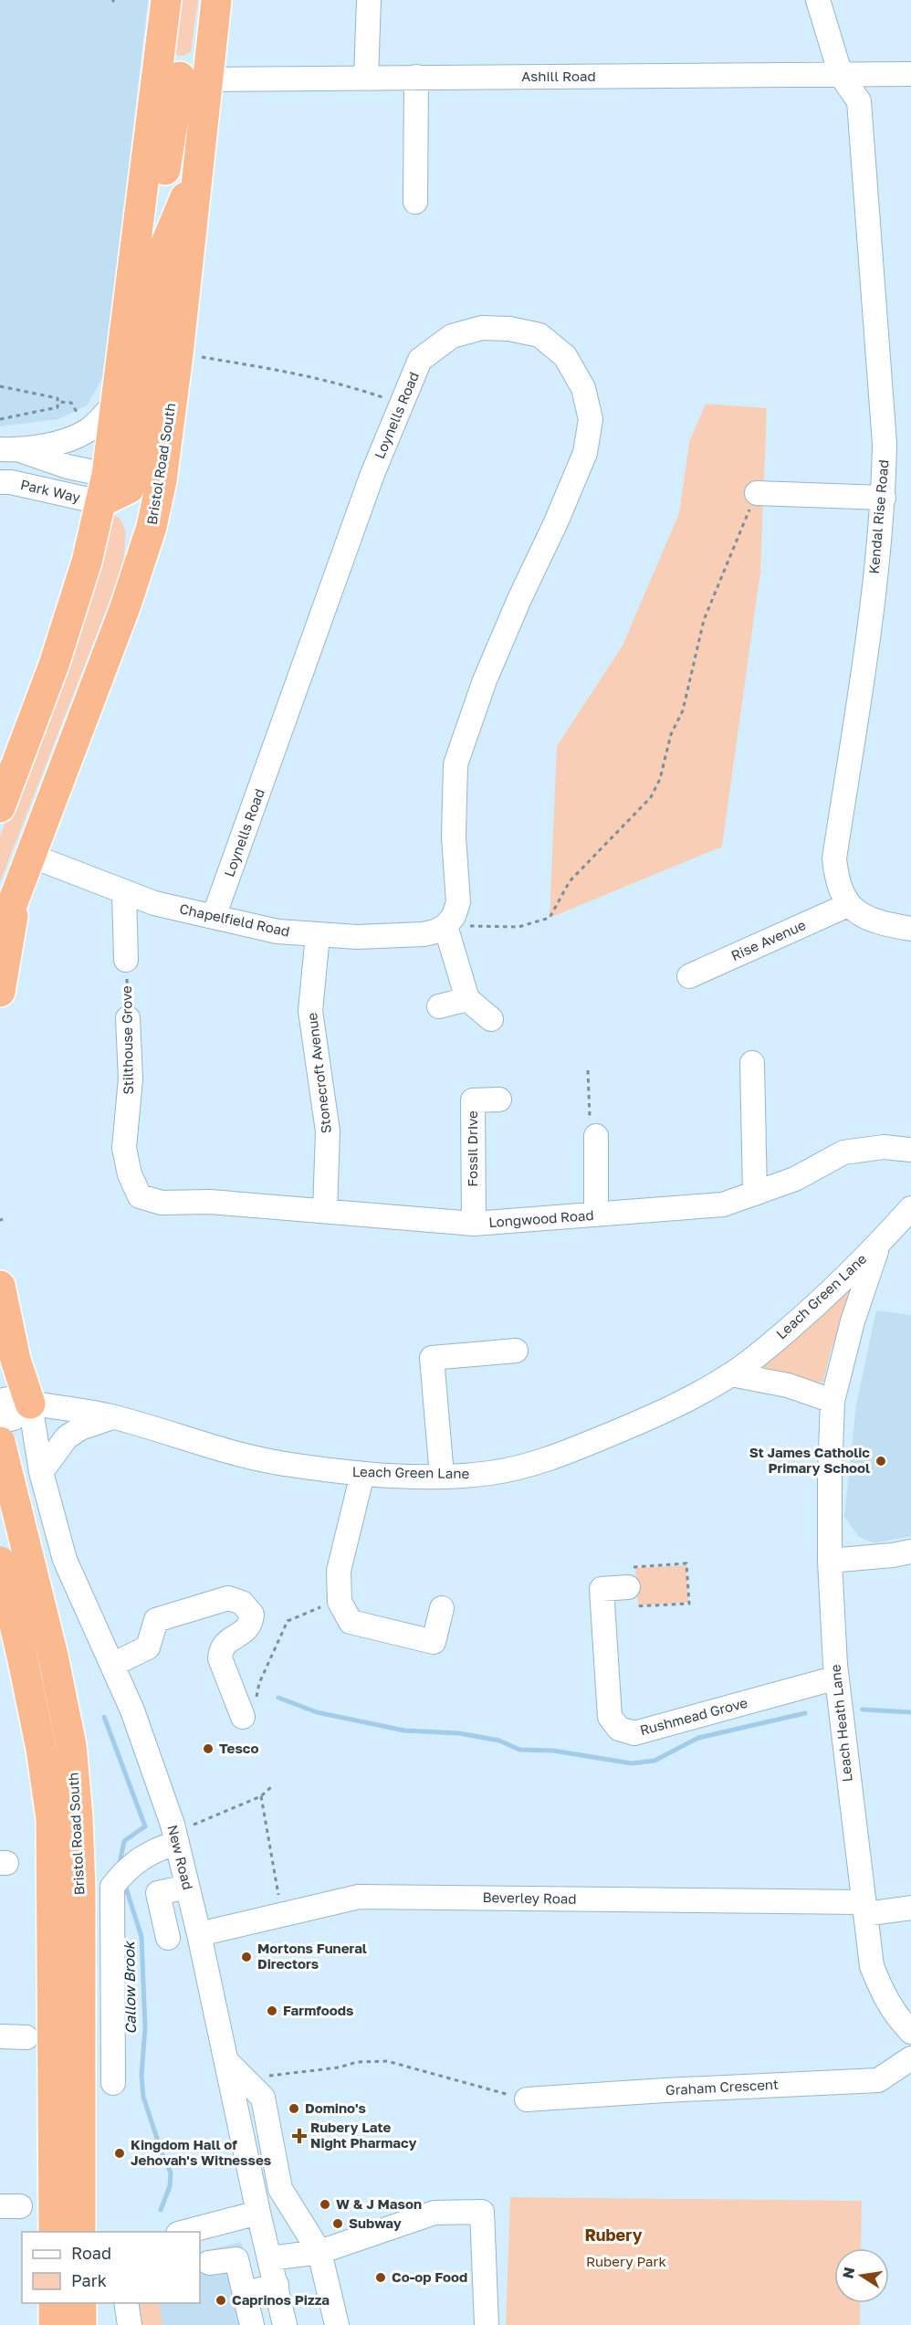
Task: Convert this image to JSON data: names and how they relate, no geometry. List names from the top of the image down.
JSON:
{
  "streets": {
    "highway": ["Bristol Road South"],
    "street": [
      "Ashill Road",
      "Loynells Road",
      "Park Way",
      "Kendal Rise Road",
      "Chapelfield Road",
      "Rise Avenue",
      "Stilthouse Grove",
      "Stonecroft Avenue",
      "Fossil Drive",
      "Longwood Road",
      "Leach Green Lane",
      "Rushmead Grove",
      "Leach Heath Lane",
      "New Road",
      "Beverley Road",
      "Graham Crescent"
    ]
  },
  "crossings": [
    ["Ashill Road", "Bristol Road South"],
    ["Ashill Road", "Kendal Rise Road"],
    ["Loynells Road", "Chapelfield Road"],
    ["Bristol Road South", "Chapelfield Road"],
    ["Kendal Rise Road", "Rise Avenue"],
    ["Chapelfield Road", "Stonecroft Avenue"],
    ["Stilthouse Grove", "Stonecroft Avenue"],
    ["Stilthouse Grove", "Longwood Road"],
    ["Stonecroft Avenue", "Longwood Road"],
    ["Fossil Drive", "Longwood Road"],
    ["Leach Green Lane", "Leach Heath Lane"],
    ["Leach Green Lane", "New Road"],
    ["Rushmead Grove", "Leach Heath Lane"],
    ["Leach Heath Lane", "Beverley Road"],
    ["New Road", "Beverley Road"]
  ],
  "districts": ["Rubery"],
  "water": ["Callow Brook"],
  "parks": ["Rubery Park"],
  "places": {
    "other": [
      "St James Catholic Primary School",
      "Tesco",
      "Mortons Funeral Directors",
      "Farmfoods",
      "Domino's",
      "Kingdom Hall of Jehovah's Witnesses",
      "W & J Mason",
      "Subway",
      "Co-op Food",
      "Caprinos Pizza"
    ],
    "health": ["Rubery Late Night Pharmacy"]
  },
  "legend": ["Road", "Park"],
  "north": "left"
}
